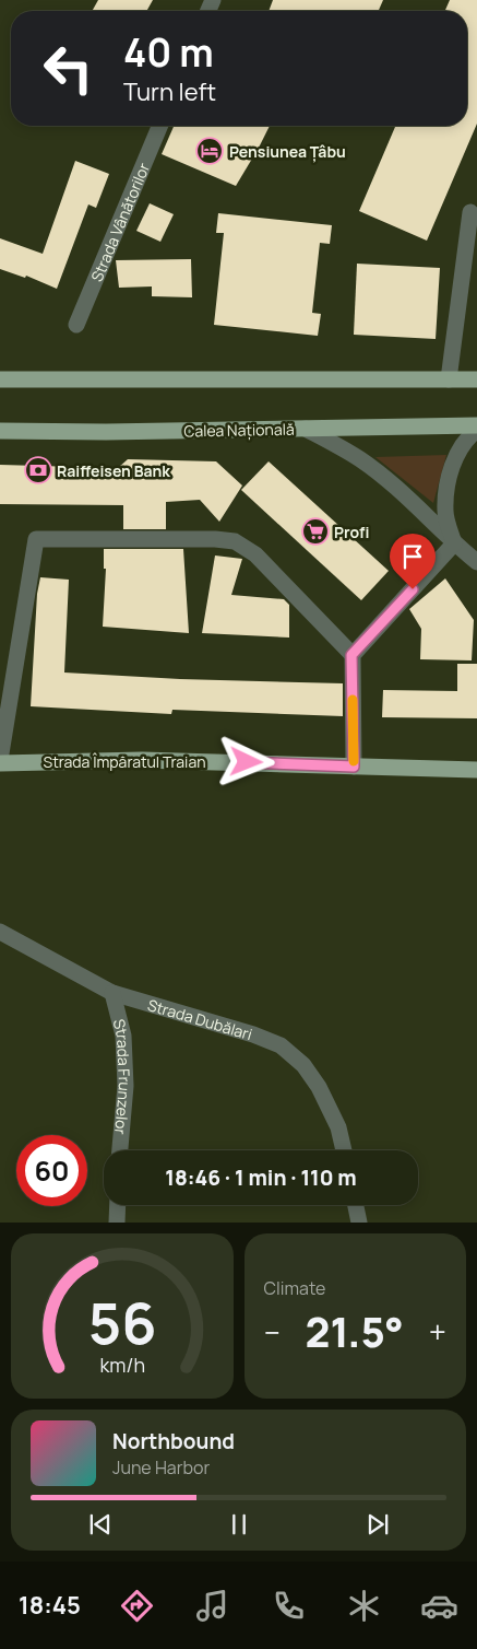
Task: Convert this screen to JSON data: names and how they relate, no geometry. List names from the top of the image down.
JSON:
{
  "streets": {
    "main road": ["Calea Națională", "Strada Împăratul Traian"],
    "street": ["Strada Vânătorilor", "Strada Dubălari", "Strada Frunzelor"]
  },
  "crossings": [
    ["Strada Dubălari", "Strada Frunzelor"]
  ],
  "places": {
    "hotel": ["Pensiunea Țâbu"],
    "bank": ["Raiffeisen Bank"],
    "supermarket": ["Profi"]
  },
  "page": {
    "turn": ["40 m", "Turn left"],
    "limit": "60",
    "trip": "18:46 · 1 min · 110 m",
    "tile": "Climate",
    "heat": ["−", "21.5°", "+"],
    "song": ["Northbound", "June Harbor"],
    "tabs": "18:45",
    "gauge": ["56", "km/h"]
  }
}
